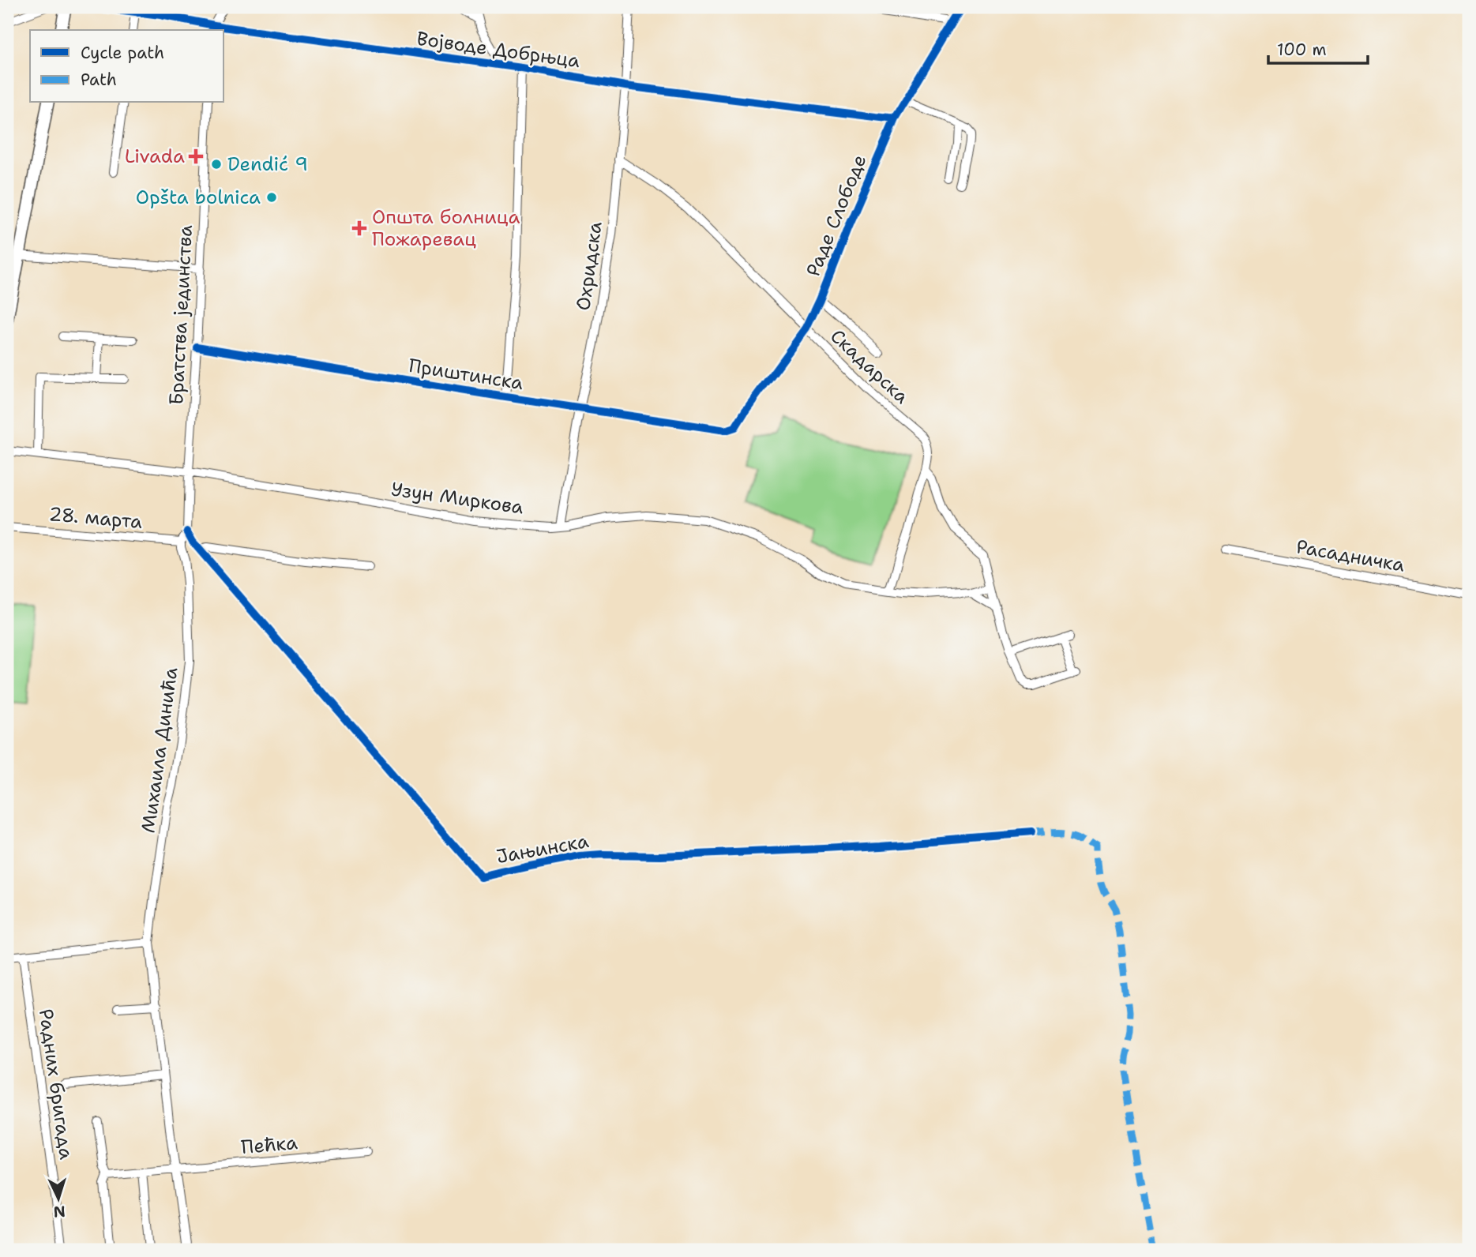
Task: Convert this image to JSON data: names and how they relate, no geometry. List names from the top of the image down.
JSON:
{
  "streets": {
    "street": [
      "Војводе Добрњца",
      "Раде Слободе",
      "Охридска",
      "Братства јединства",
      "Скадарска",
      "Приштинска",
      "Узун Миркова",
      "28. марта",
      "Расадничка",
      "Михаила Динића",
      "Јањинска",
      "Радних бригада",
      "Пећка"
    ]
  },
  "crossings": [
    ["Војводе Добрњца", "Раде Слободе"],
    ["Војводе Добрњца", "Охридска"],
    ["Раде Слободе", "Скадарска"],
    ["Раде Слободе", "Приштинска"],
    ["Охридска", "Скадарска"],
    ["Охридска", "Приштинска"],
    ["Охридска", "Узун Миркова"],
    ["Братства јединства", "Приштинска"],
    ["Братства јединства", "Узун Миркова"],
    ["Братства јединства", "Јањинска"],
    ["Скадарска", "Узун Миркова"],
    ["28. марта", "Михаила Динића"]
  ],
  "places": {
    "health": ["Livada", "Општа болница Пожаревац"],
    "other": ["Dendić 9", "Opšta bolnica"]
  },
  "legend": ["Cycle path", "Path"],
  "scale_bar": "100 m",
  "north": "bottom"
}
